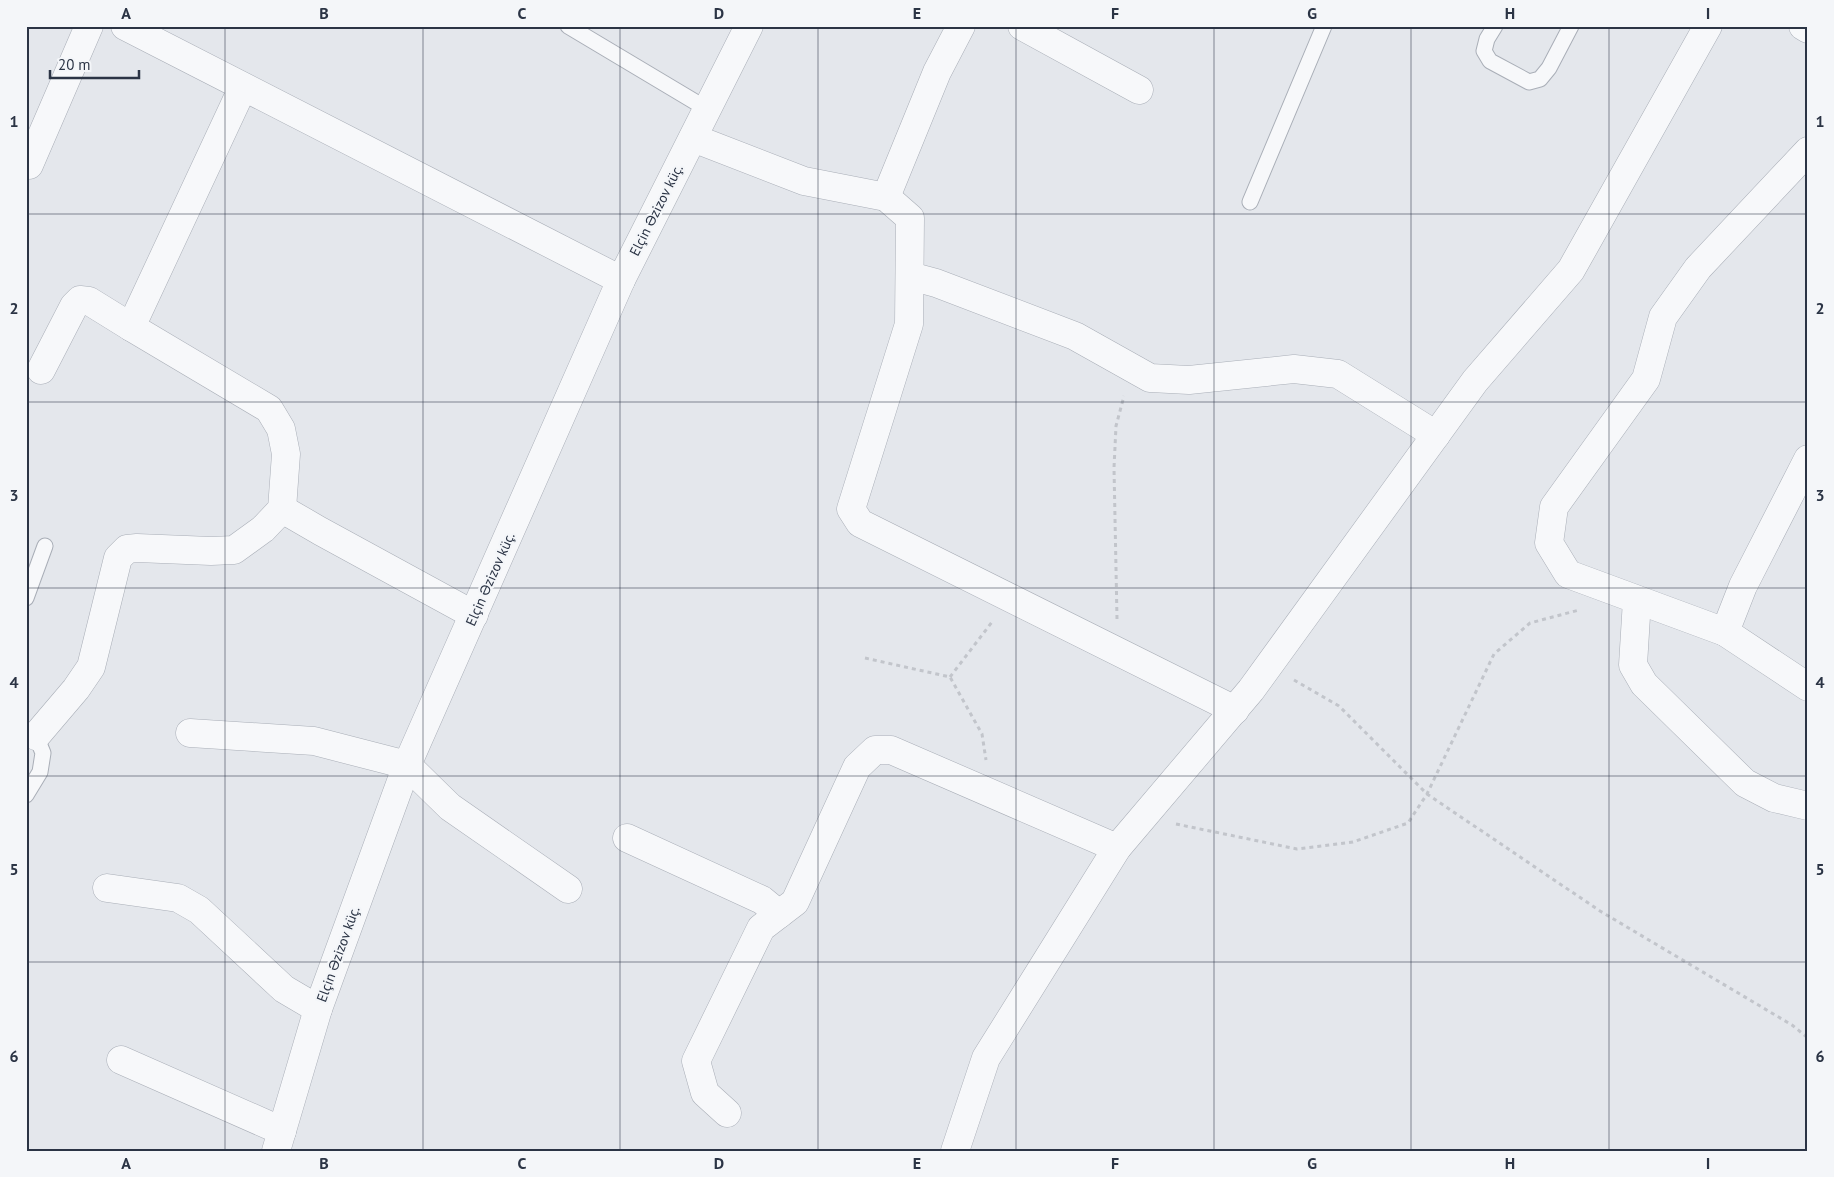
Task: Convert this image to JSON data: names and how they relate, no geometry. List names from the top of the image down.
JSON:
{
  "streets": {
    "street": ["Elçin Əzizov küç."]
  },
  "scale_bar": "20 m",
  "grid": {
    "columns": [
      "A",
      "B",
      "C",
      "D",
      "E",
      "F",
      "G",
      "H",
      "I"
    ],
    "rows": [
      "1",
      "2",
      "3",
      "4",
      "5",
      "6"
    ]
  }
}
